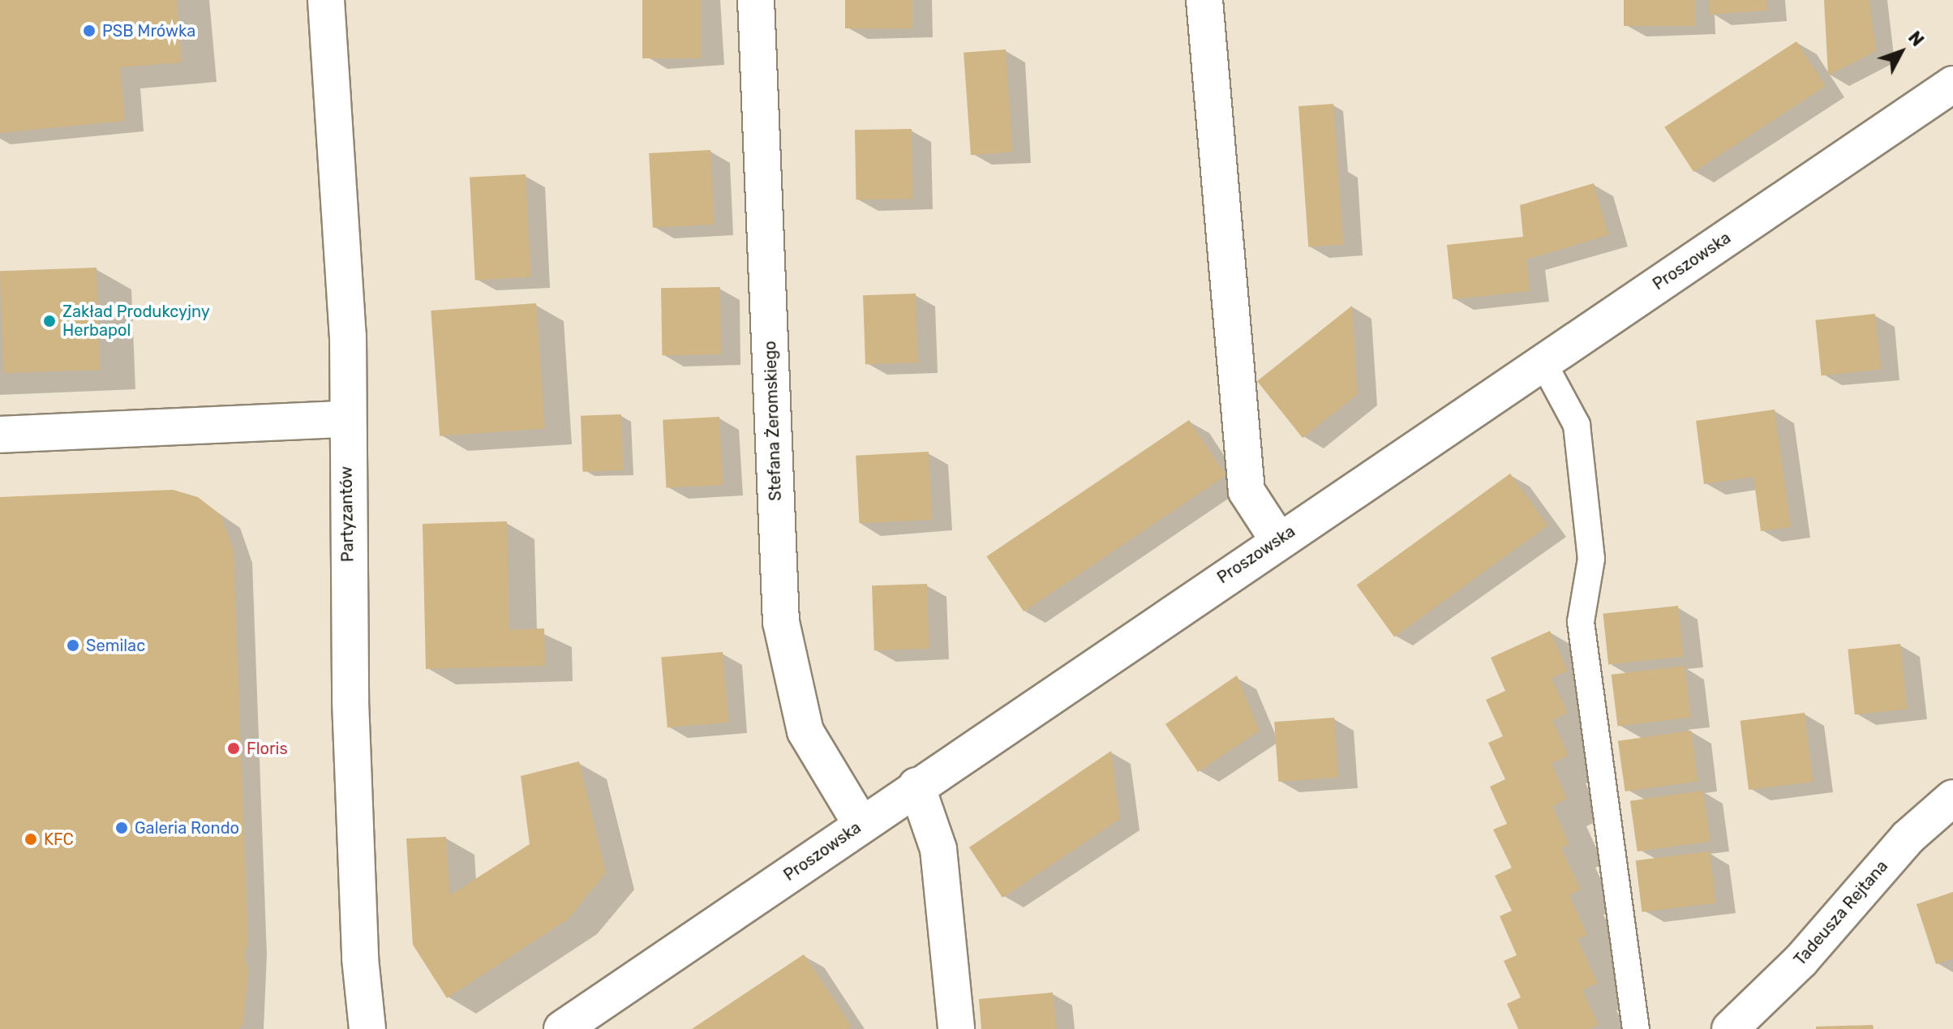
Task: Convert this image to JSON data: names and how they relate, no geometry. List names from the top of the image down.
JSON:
{
  "streets": {
    "street": [
      "Proszowska",
      "Stefana Żeromskiego",
      "Partyzantów",
      "Tadeusza Rejtana"
    ]
  },
  "crossings": [
    ["Proszowska", "Stefana Żeromskiego"]
  ],
  "places": [
    "PSB Mrówka",
    "Zakład Produkcyjny Herbapol",
    "Semilac",
    "Floris",
    "Galeria Rondo",
    "KFC"
  ],
  "north": "top right"
}
